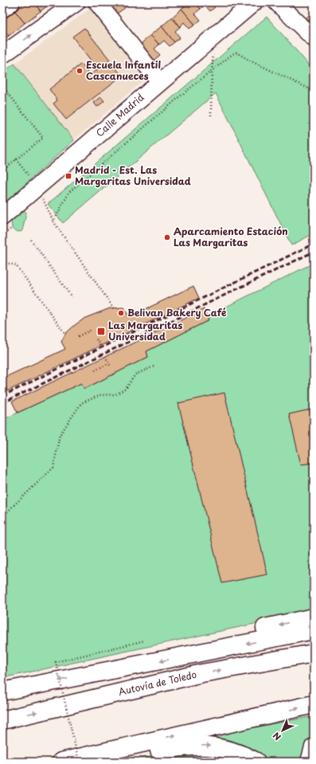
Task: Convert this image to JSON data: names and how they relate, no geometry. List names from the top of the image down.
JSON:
{
  "streets": {
    "highway": ["Autovía de Toledo"],
    "street": ["Calle Madrid"]
  },
  "places": {
    "other": ["Escuela Infantil Cascanueces", "Aparcamiento Estación Las Margaritas", "Belivan Bakery Café"],
    "transit": ["Madrid - Est. Las Margaritas Universidad", "Las Margaritas Universidad"]
  },
  "north": "bottom left"
}
